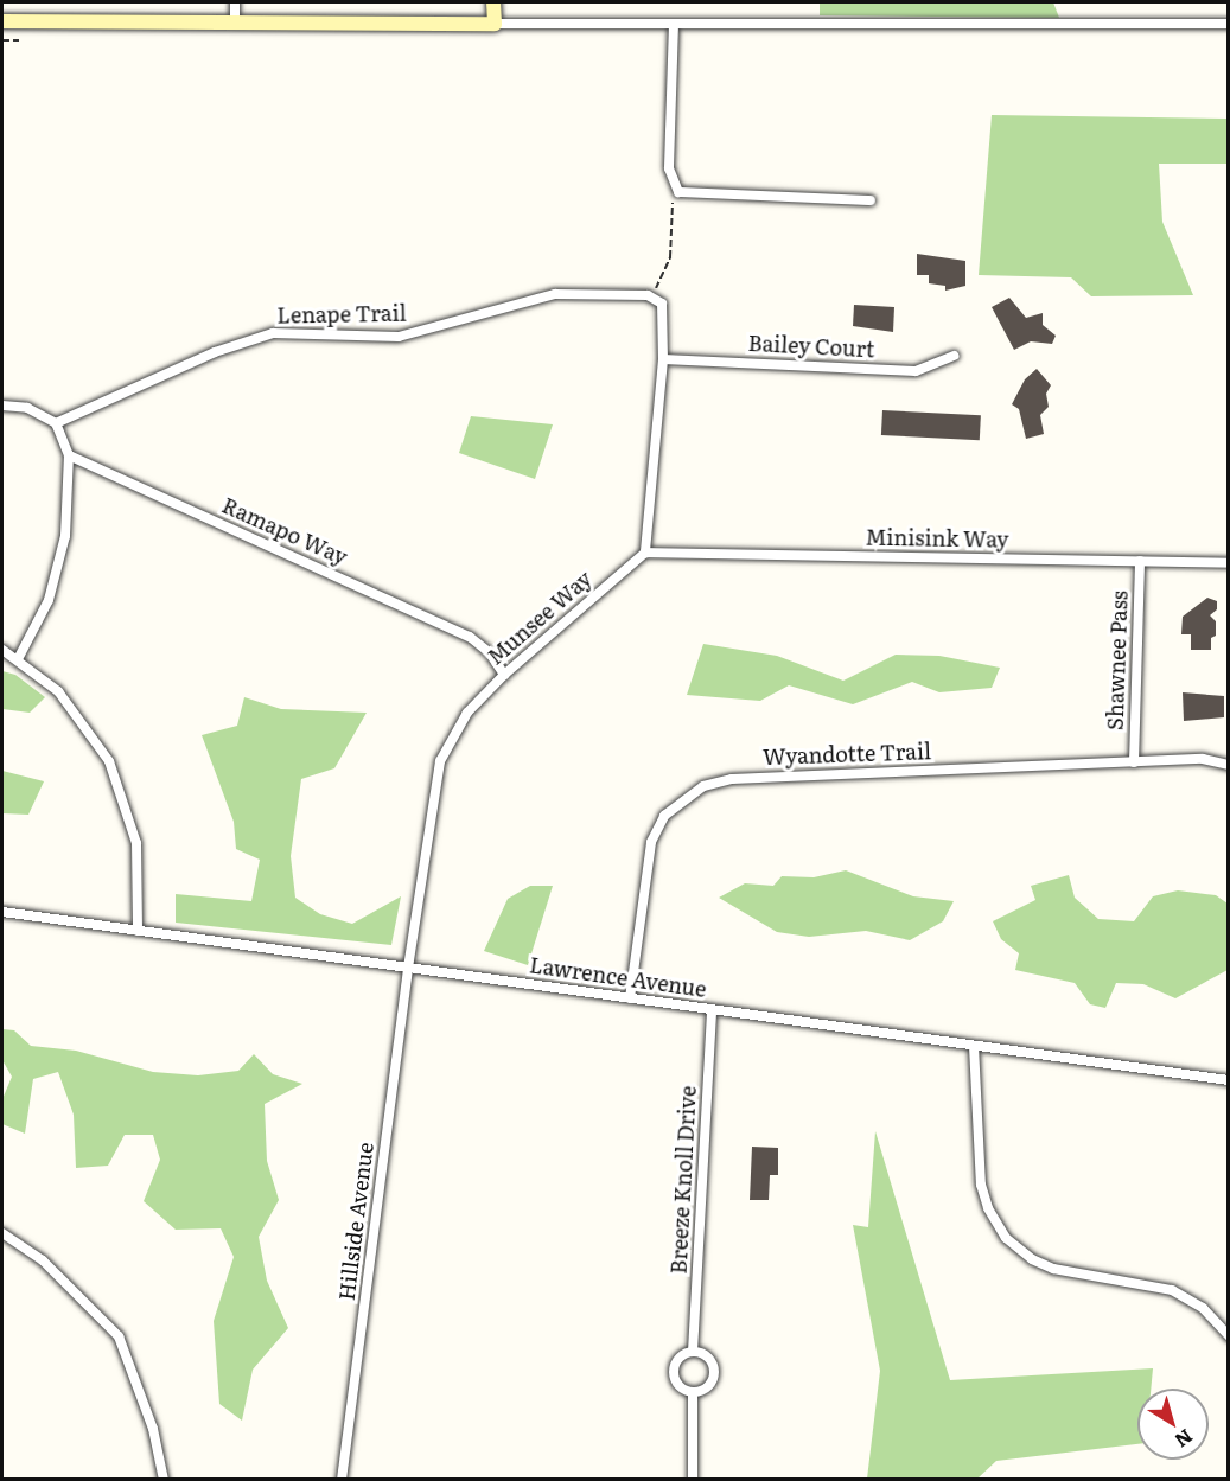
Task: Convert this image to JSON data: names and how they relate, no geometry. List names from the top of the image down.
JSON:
{
  "streets": {
    "street": [
      "Lenape Trail",
      "Bailey Court",
      "Ramapo Way",
      "Minisink Way",
      "Munsee Way",
      "Shawnee Pass",
      "Wyandotte Trail",
      "Lawrence Avenue",
      "Breeze Knoll Drive",
      "Hillside Avenue"
    ]
  },
  "crossings": [
    ["Ramapo Way", "Munsee Way"],
    ["Minisink Way", "Munsee Way"],
    ["Minisink Way", "Shawnee Pass"],
    ["Munsee Way", "Lawrence Avenue"],
    ["Munsee Way", "Hillside Avenue"],
    ["Shawnee Pass", "Wyandotte Trail"],
    ["Wyandotte Trail", "Lawrence Avenue"],
    ["Lawrence Avenue", "Breeze Knoll Drive"],
    ["Lawrence Avenue", "Hillside Avenue"]
  ],
  "north": "bottom right"
}
